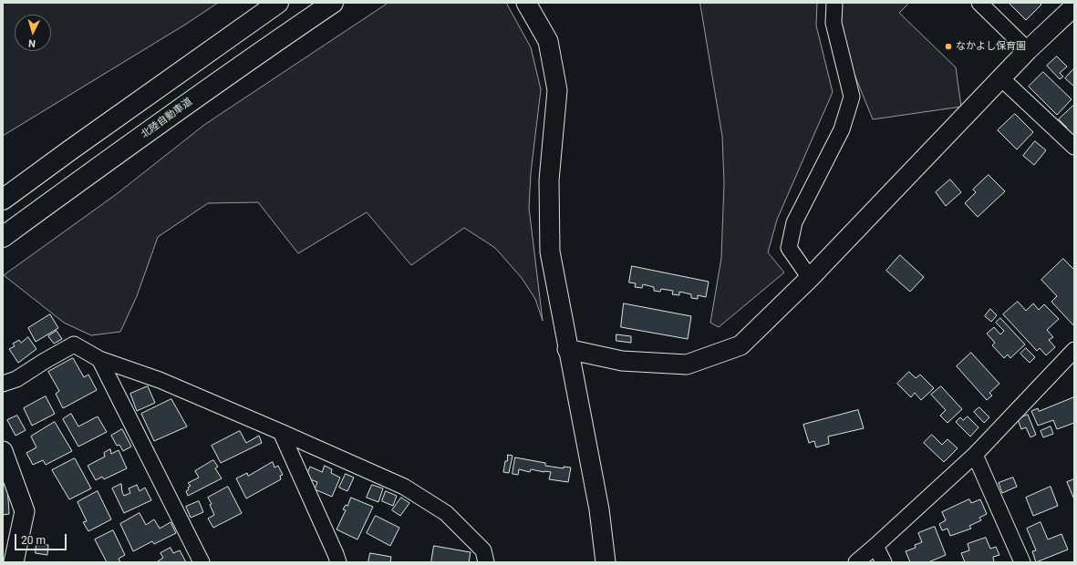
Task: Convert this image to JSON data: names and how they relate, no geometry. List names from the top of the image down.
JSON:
{
  "streets": {
    "highway": ["北陸自動車道"]
  },
  "places": ["なかよし保育園"],
  "scale_bar": "20 m",
  "north": "bottom"
}
